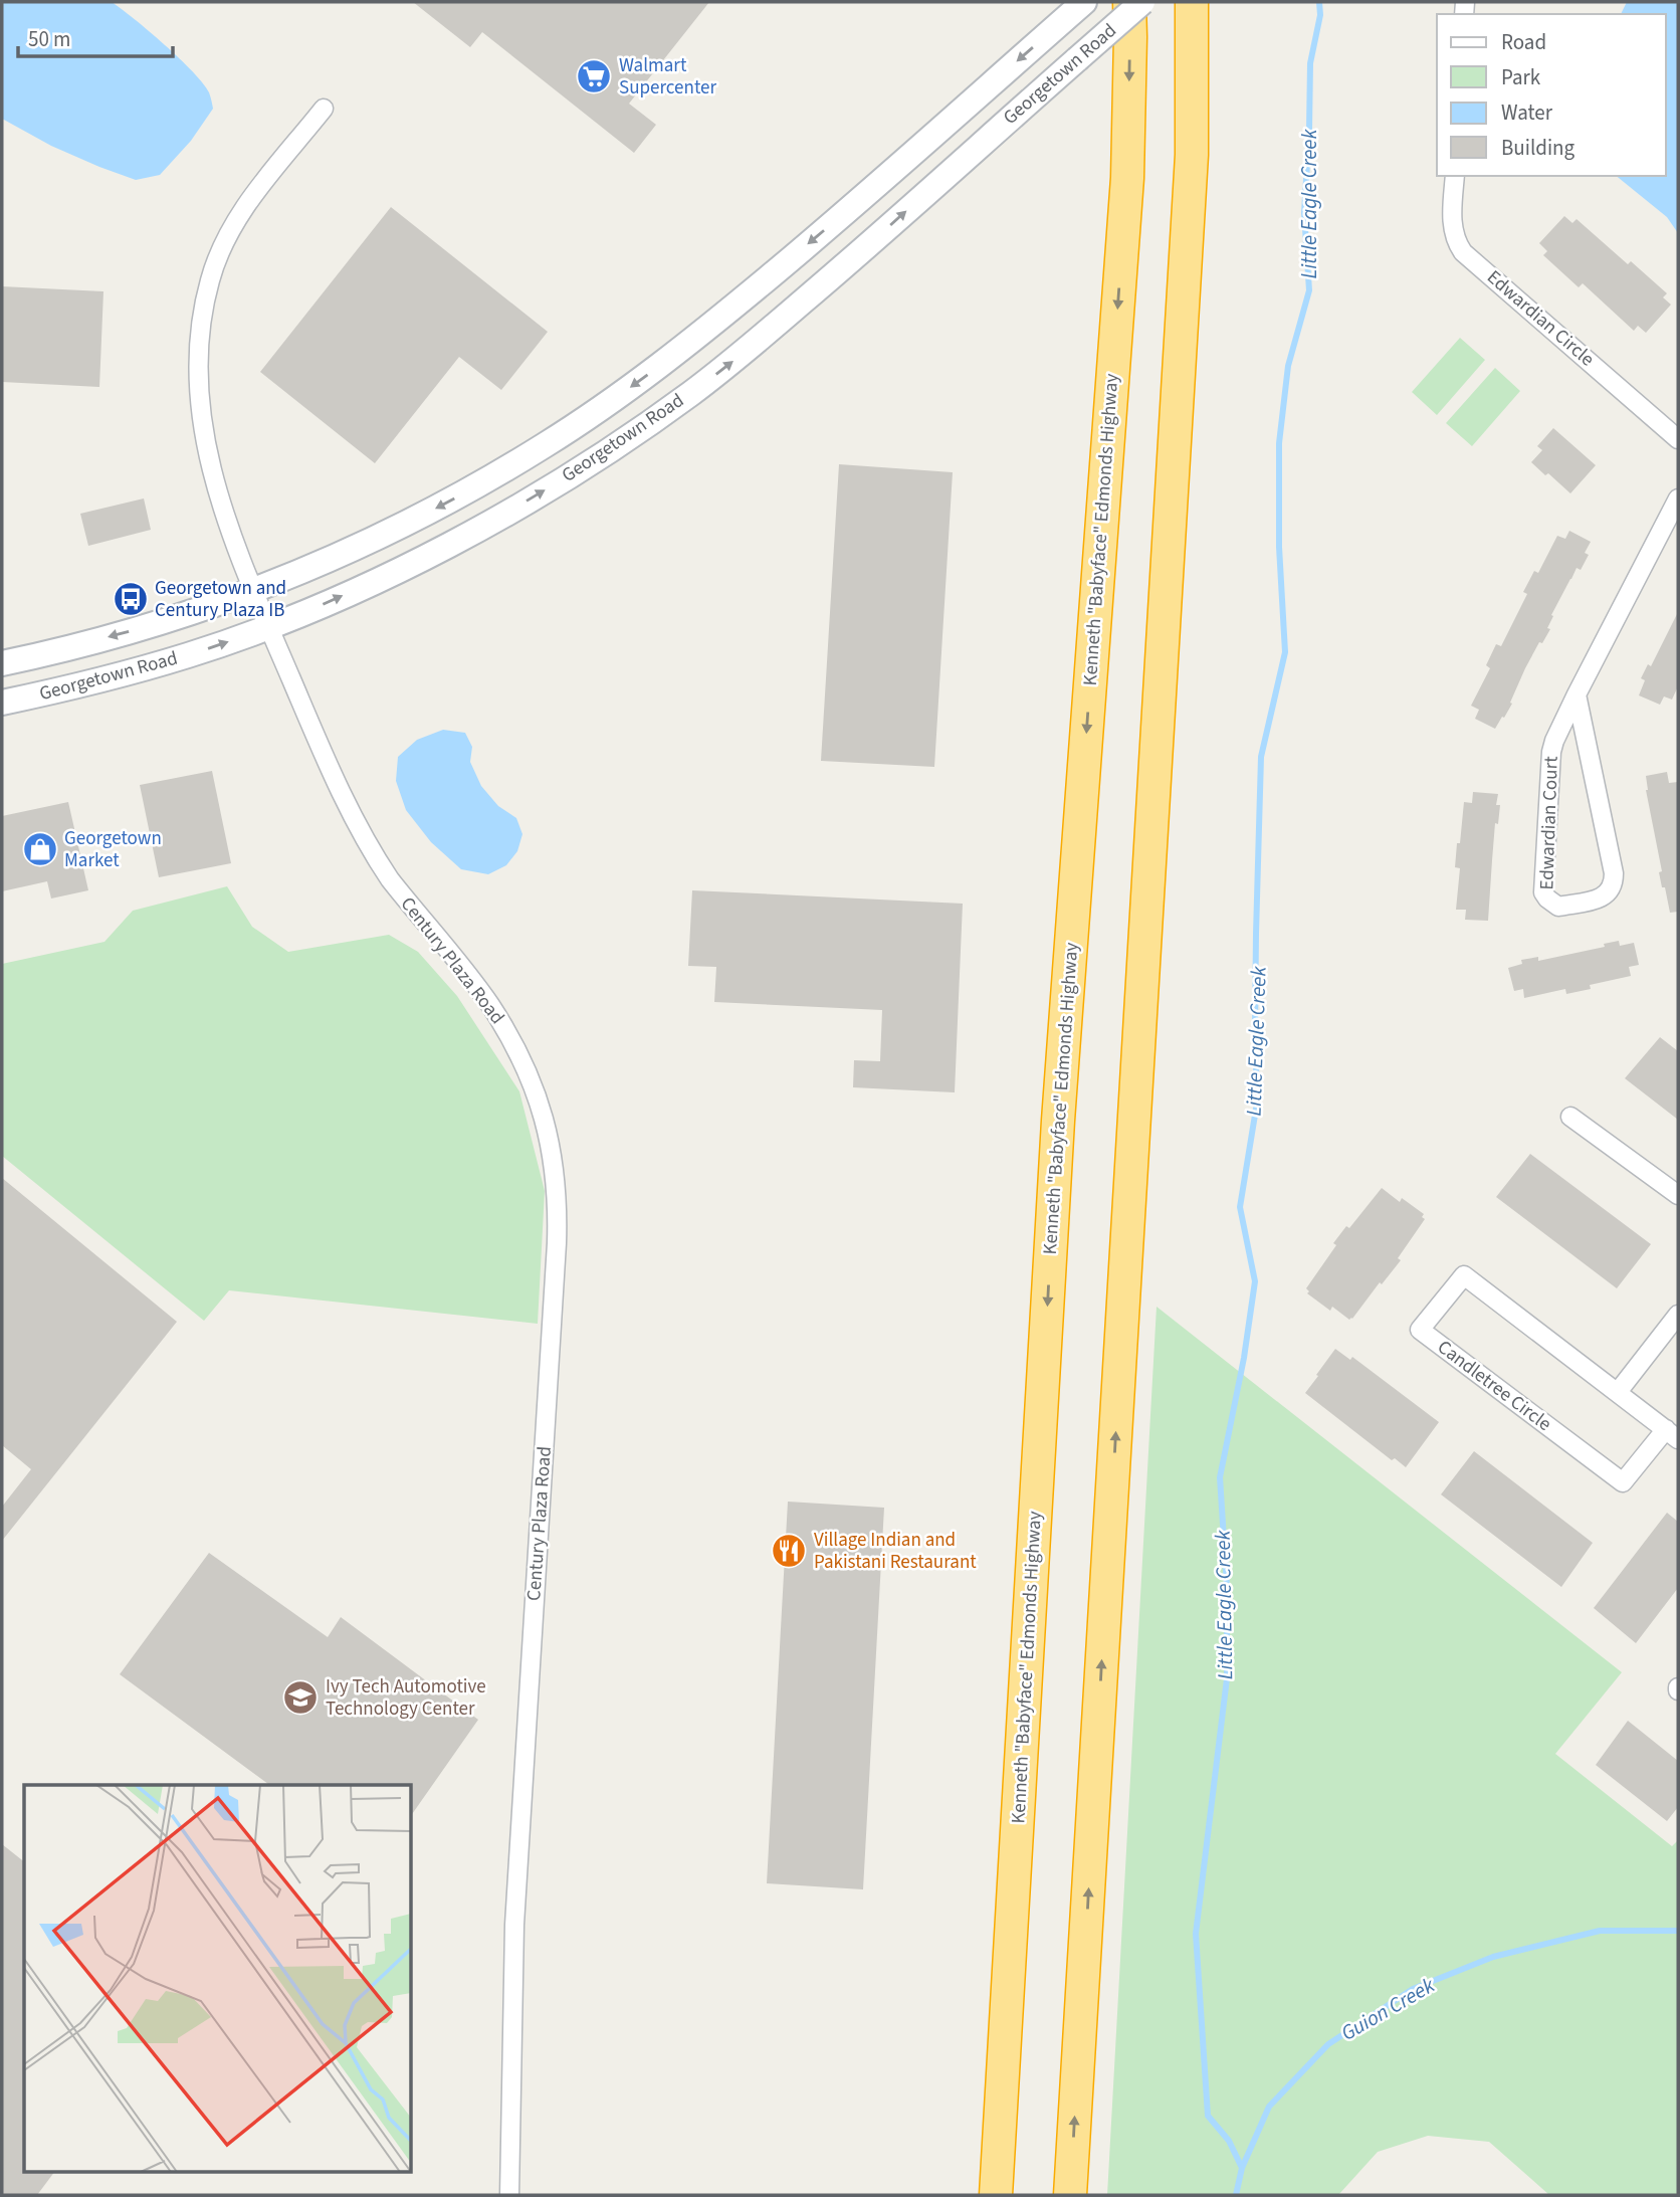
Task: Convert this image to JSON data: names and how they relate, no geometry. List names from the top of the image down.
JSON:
{
  "streets": {
    "highway": ["Kenneth \"Babyface\" Edmonds Highway"],
    "main road": ["Georgetown Road"],
    "street": [
      "Edwardian Circle",
      "Edwardian Court",
      "Century Plaza Road",
      "Candletree Circle"
    ]
  },
  "crossings": [
    ["Georgetown Road", "Century Plaza Road"]
  ],
  "water": ["Little Eagle Creek", "Guion Creek"],
  "places": {
    "supermarket": ["Walmart Supercenter"],
    "bus stop": ["Georgetown and Century Plaza IB"],
    "shop": ["Georgetown Market"],
    "restaurant": ["Village Indian and Pakistani Restaurant"],
    "school or university": ["Ivy Tech Automotive Technology Center"]
  },
  "legend": [
    "Road",
    "Park",
    "Water",
    "Building"
  ],
  "scale_bar": "50 m"
}
